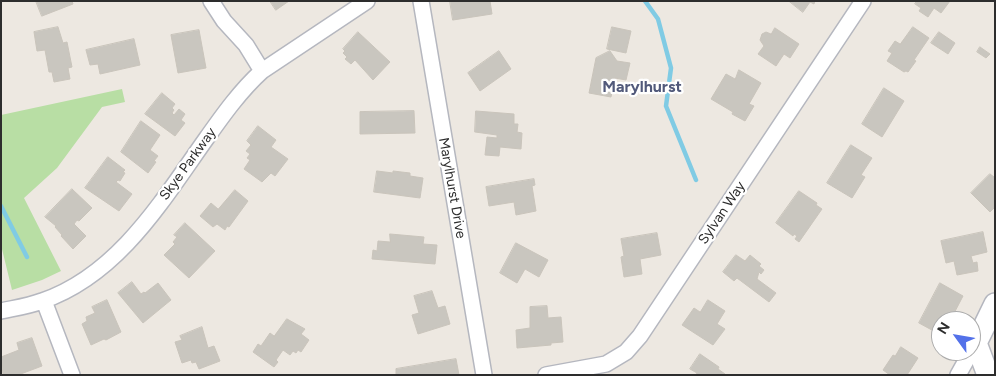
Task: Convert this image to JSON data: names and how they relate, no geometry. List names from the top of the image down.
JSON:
{
  "streets": {
    "street": ["Skye Parkway", "Marylhurst Drive", "Sylvan Way"]
  },
  "districts": ["Marylhurst"],
  "north": "top left"
}
